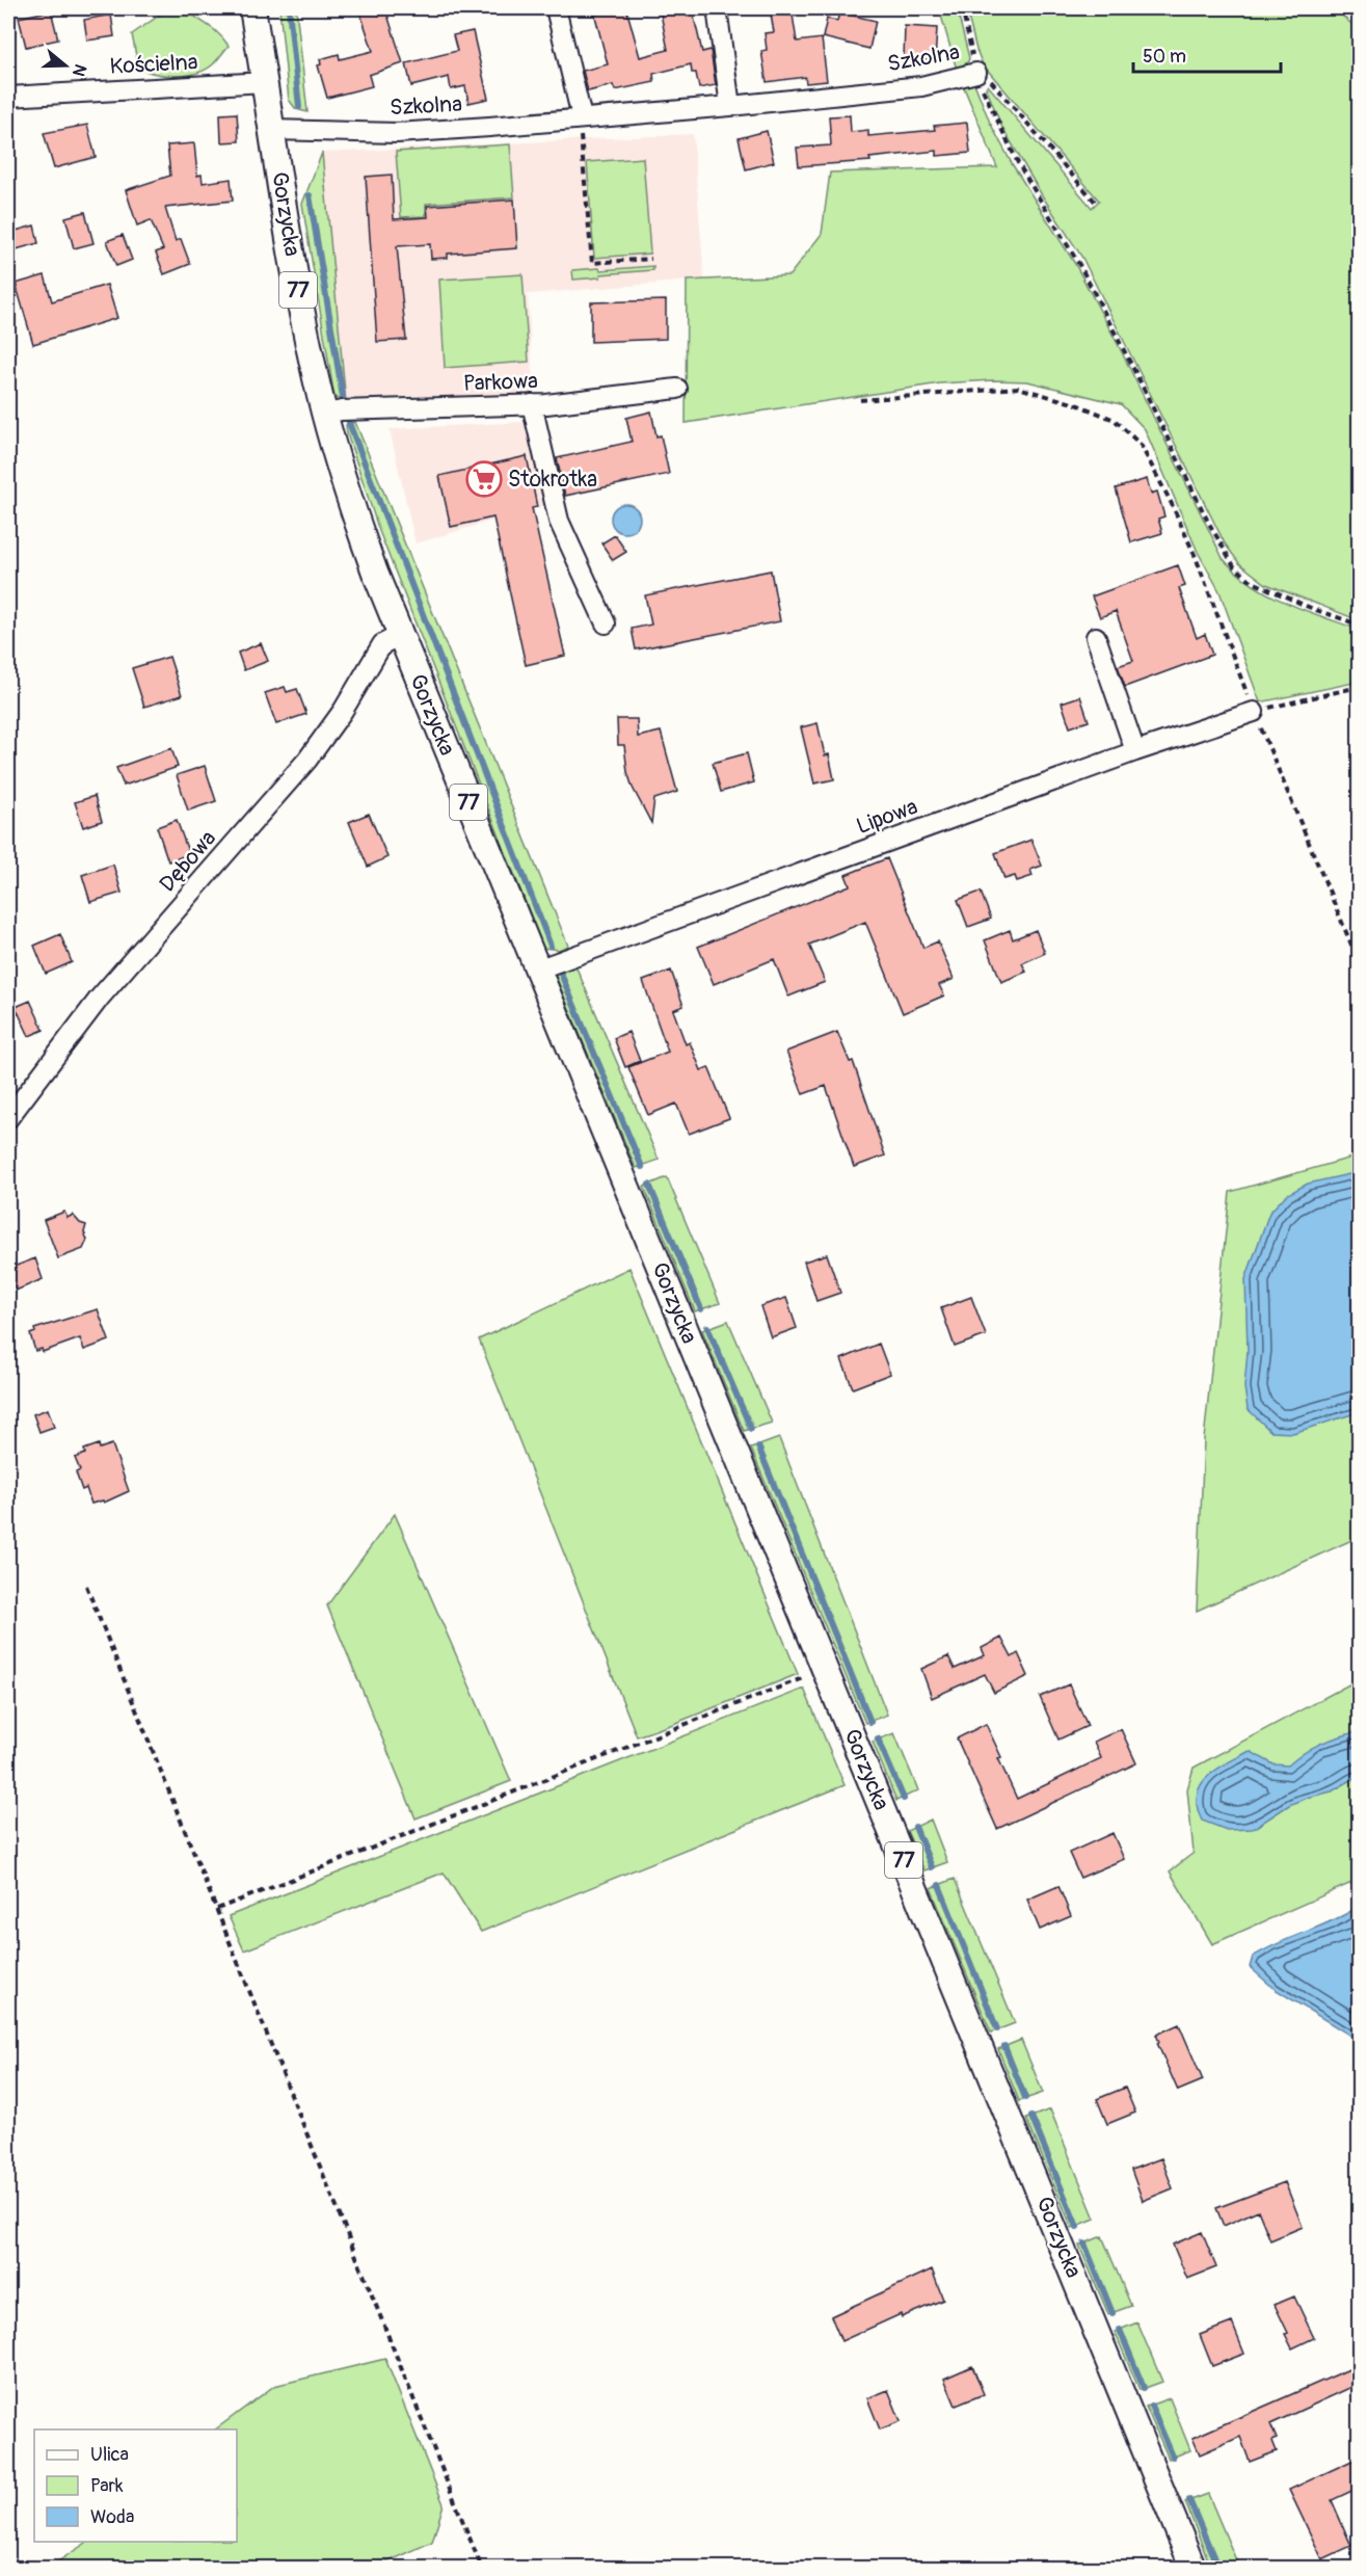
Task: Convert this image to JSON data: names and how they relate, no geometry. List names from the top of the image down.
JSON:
{
  "streets": {
    "main road": ["Gorzycka", "77"],
    "street": [
      "Szkolna",
      "Kościelna",
      "Parkowa",
      "Lipowa",
      "Dębowa"
    ]
  },
  "crossings": [
    ["Szkolna", "Gorzycka"],
    ["Kościelna", "Gorzycka"],
    ["Gorzycka", "Parkowa"],
    ["Gorzycka", "Lipowa"],
    ["Gorzycka", "Dębowa"]
  ],
  "places": {
    "supermarket": ["Stokrotka"]
  },
  "legend": ["Ulica", "Park", "Woda"],
  "scale_bar": "50 m",
  "north": "right"
}
